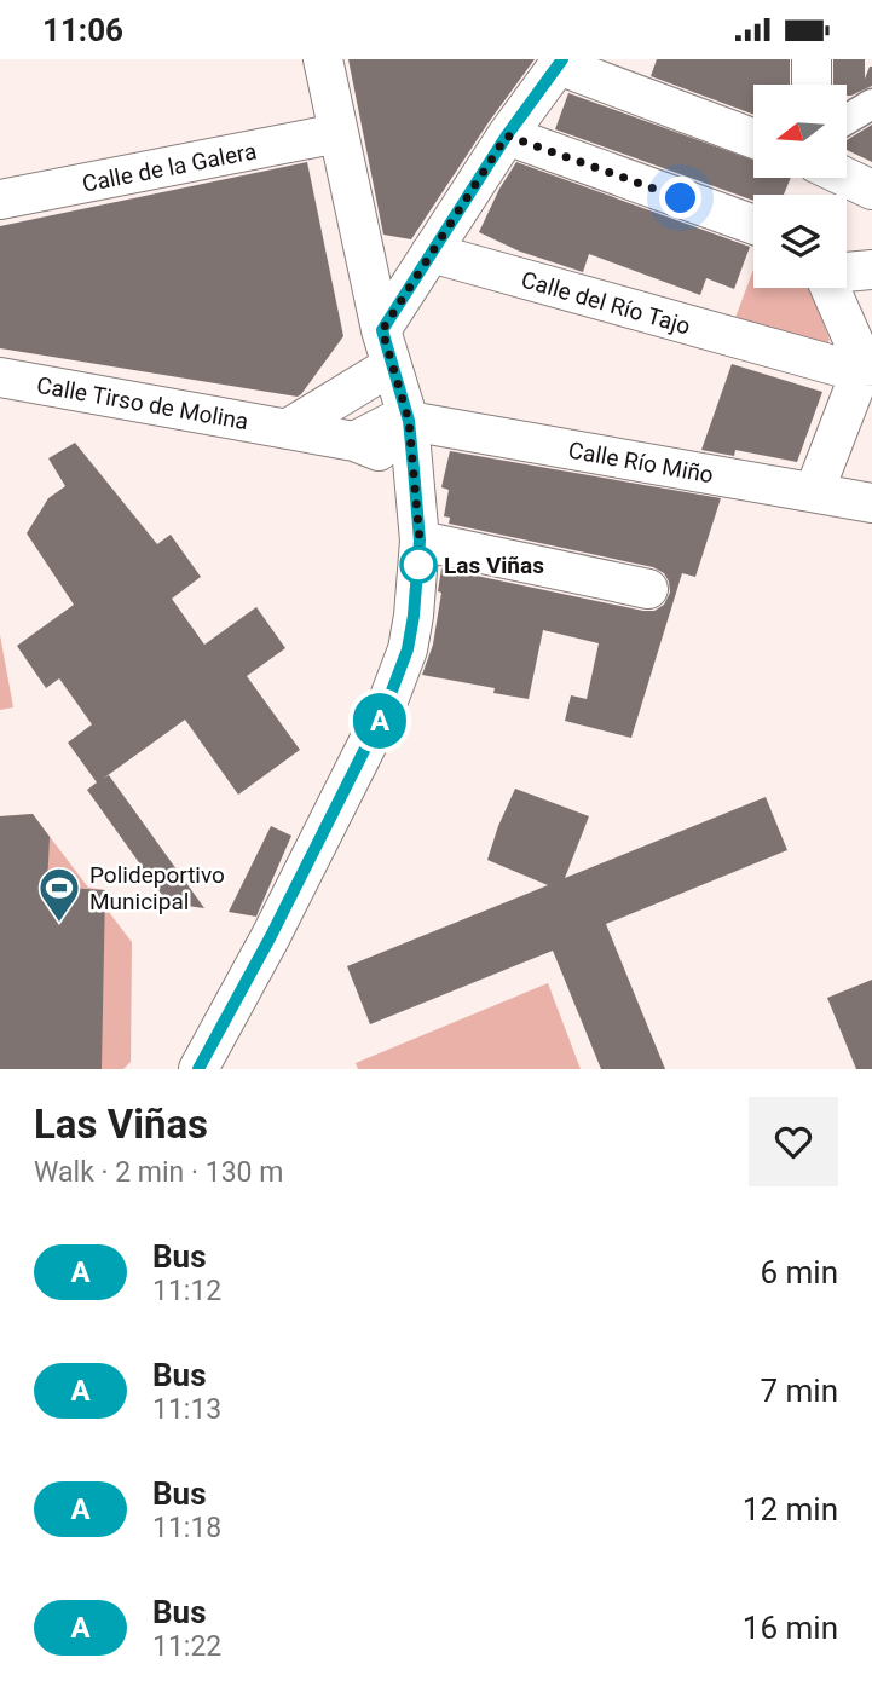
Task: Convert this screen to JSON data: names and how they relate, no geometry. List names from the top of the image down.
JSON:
{
  "streets": {
    "street": [
      "Calle de la Galera",
      "Calle del Río Tajo",
      "Calle Tirso de Molina",
      "Calle Río Miño"
    ]
  },
  "places": {
    "other": ["Las Viñas"],
    "sports": ["Polideportivo Municipal"]
  },
  "lines": ["bus line A"],
  "north": "left",
  "page": {
    "status": "11:06",
    "on_map": "A",
    "heading": ["Las Viñas", "Walk · 2 min · 130 m"],
    "list": [
      {
        "mark": "A",
        "name": "Bus",
        "note": "11:12",
        "value": "6 min"
      },
      {
        "mark": "A",
        "name": "Bus",
        "note": "11:13",
        "value": "7 min"
      },
      {
        "mark": "A",
        "name": "Bus",
        "note": "11:18",
        "value": "12 min"
      },
      {
        "mark": "A",
        "name": "Bus",
        "note": "11:22",
        "value": "16 min"
      }
    ]
  }
}
